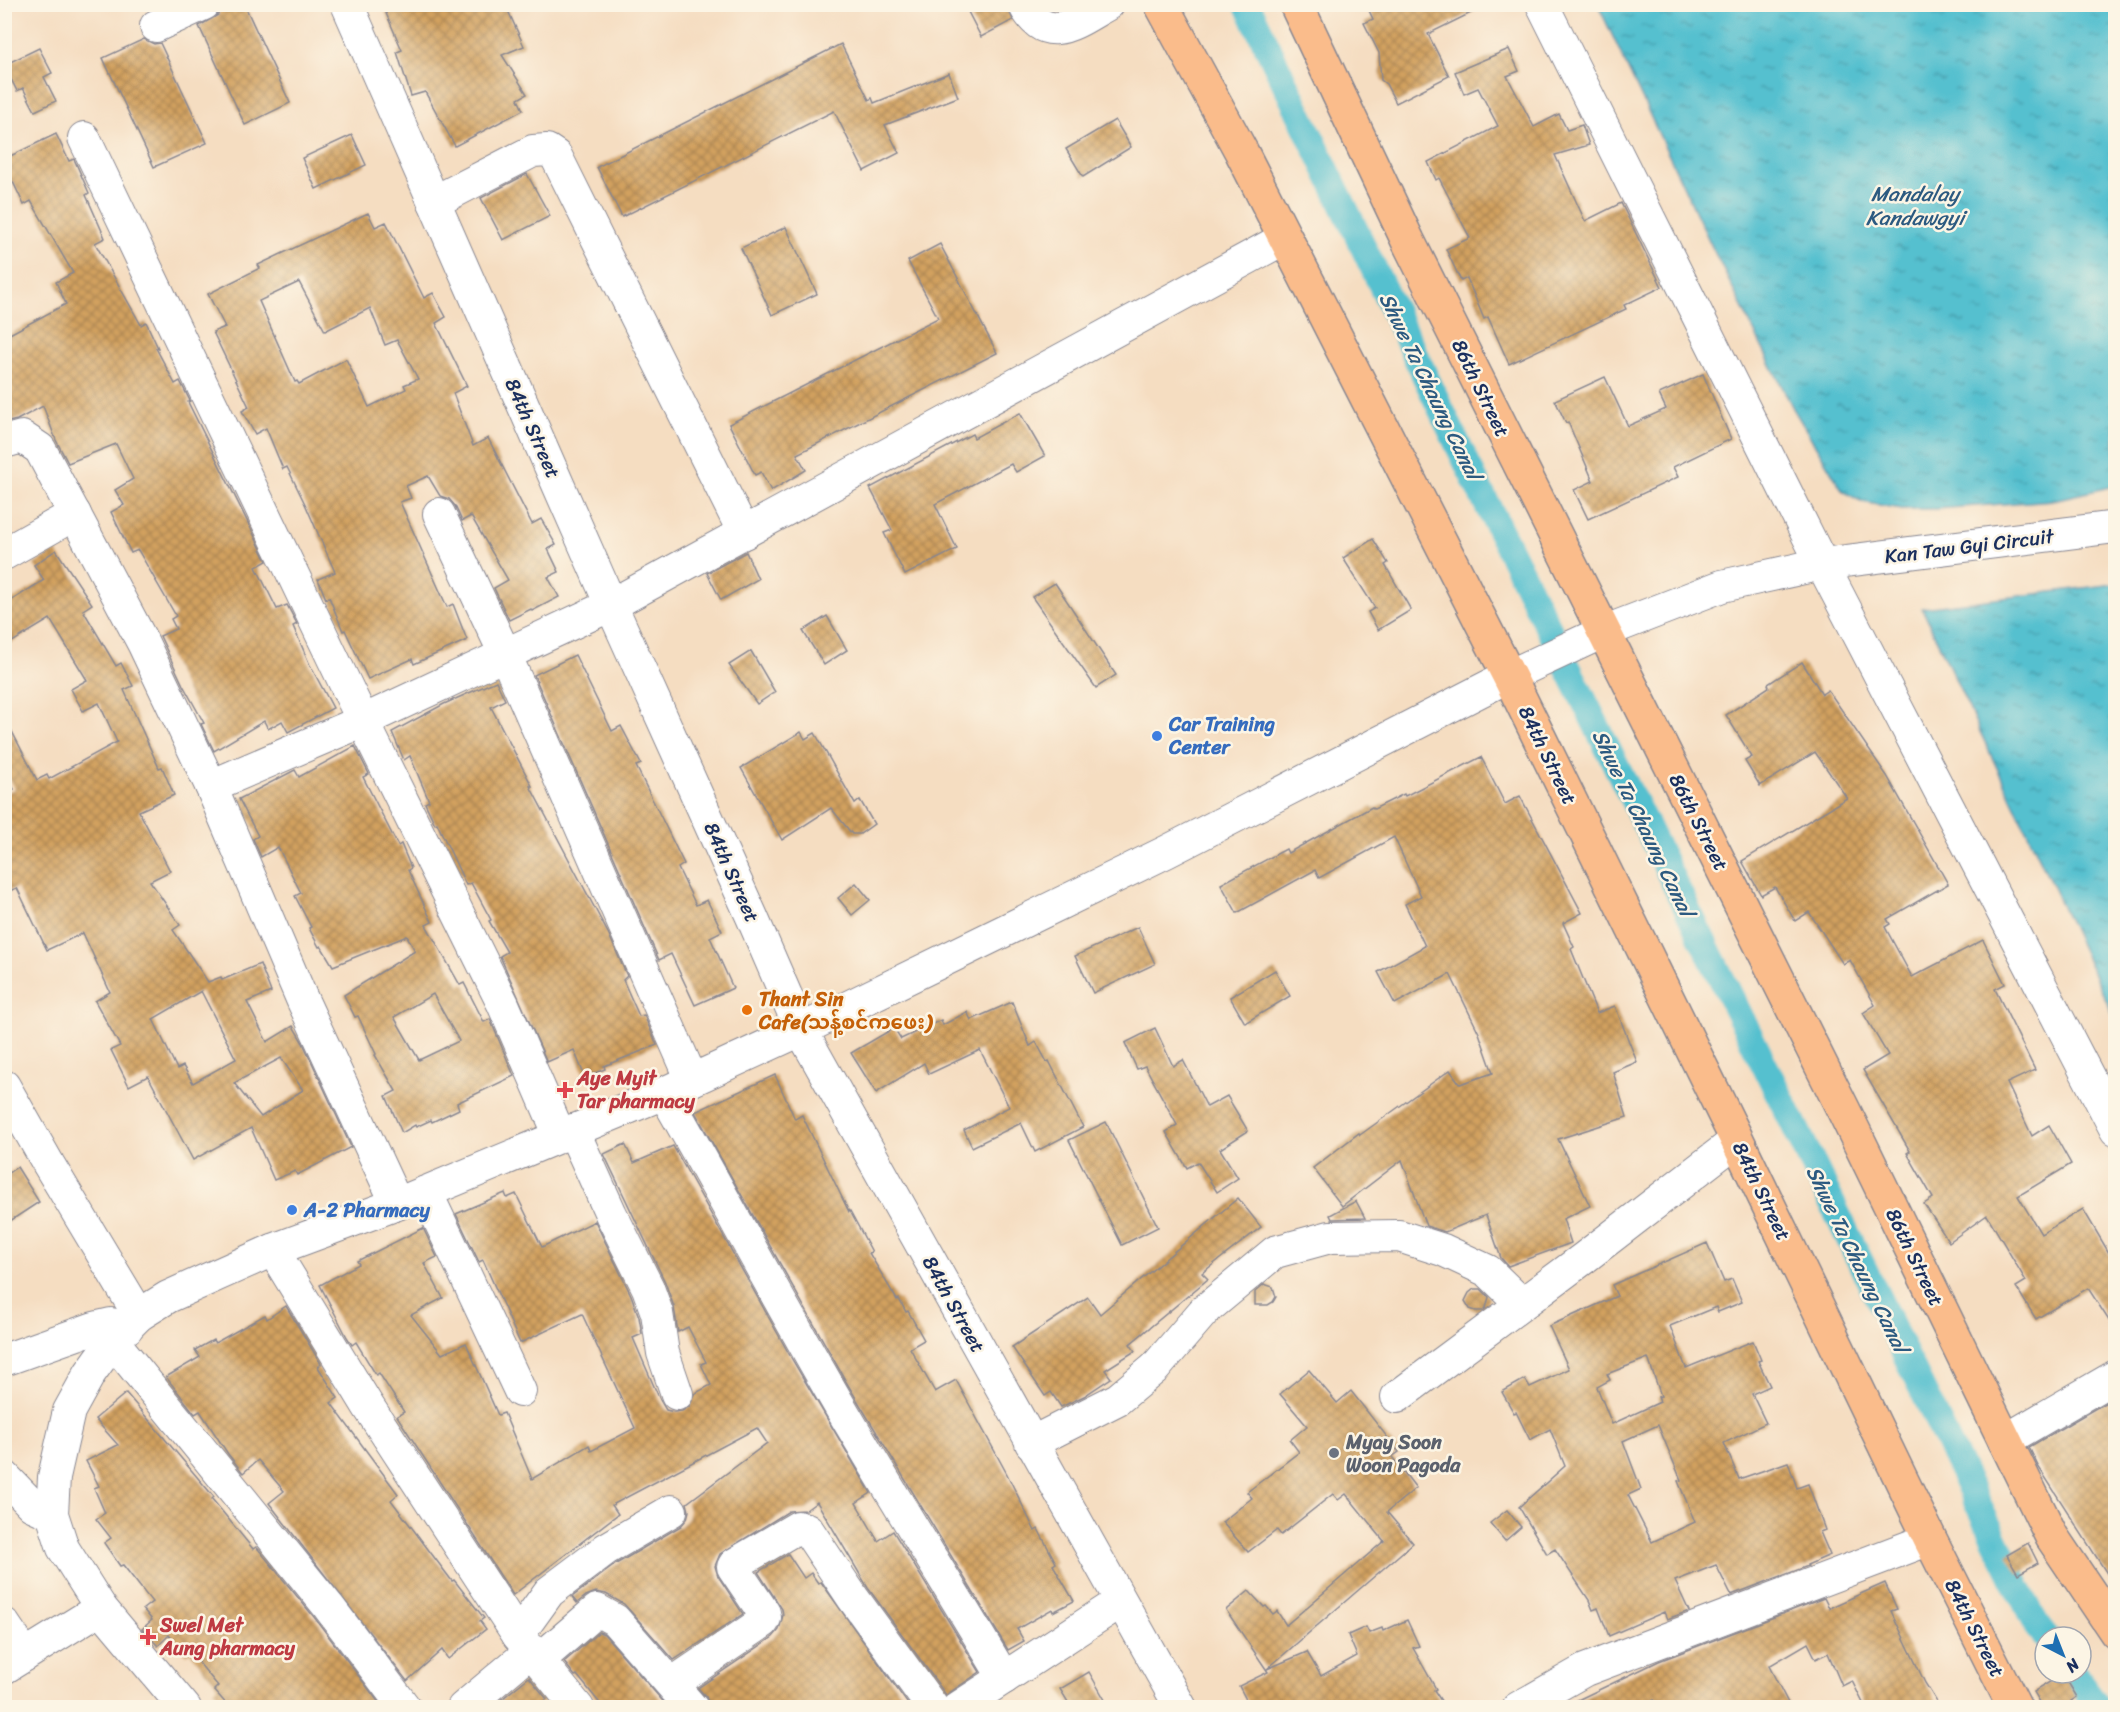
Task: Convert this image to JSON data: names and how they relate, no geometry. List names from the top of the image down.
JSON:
{
  "streets": {
    "main road": ["86th Street", "84th Street"],
    "street": ["Kan Taw Gyi Circuit"]
  },
  "crossings": [
    ["86th Street", "Kan Taw Gyi Circuit"],
    ["84th Street", "Kan Taw Gyi Circuit"]
  ],
  "water": ["Mandalay Kandawgyi", "Shwe Ta Chaung Canal"],
  "places": {
    "other": [
      "Car Training Center",
      "Thant Sin Cafe(သန့်စင်ကဖေး)",
      "A-2 Pharmacy",
      "Myay Soon Woon Pagoda"
    ],
    "health": ["Aye Myit Tar pharmacy", "Swel Met Aung pharmacy"]
  },
  "north": "bottom right"
}
